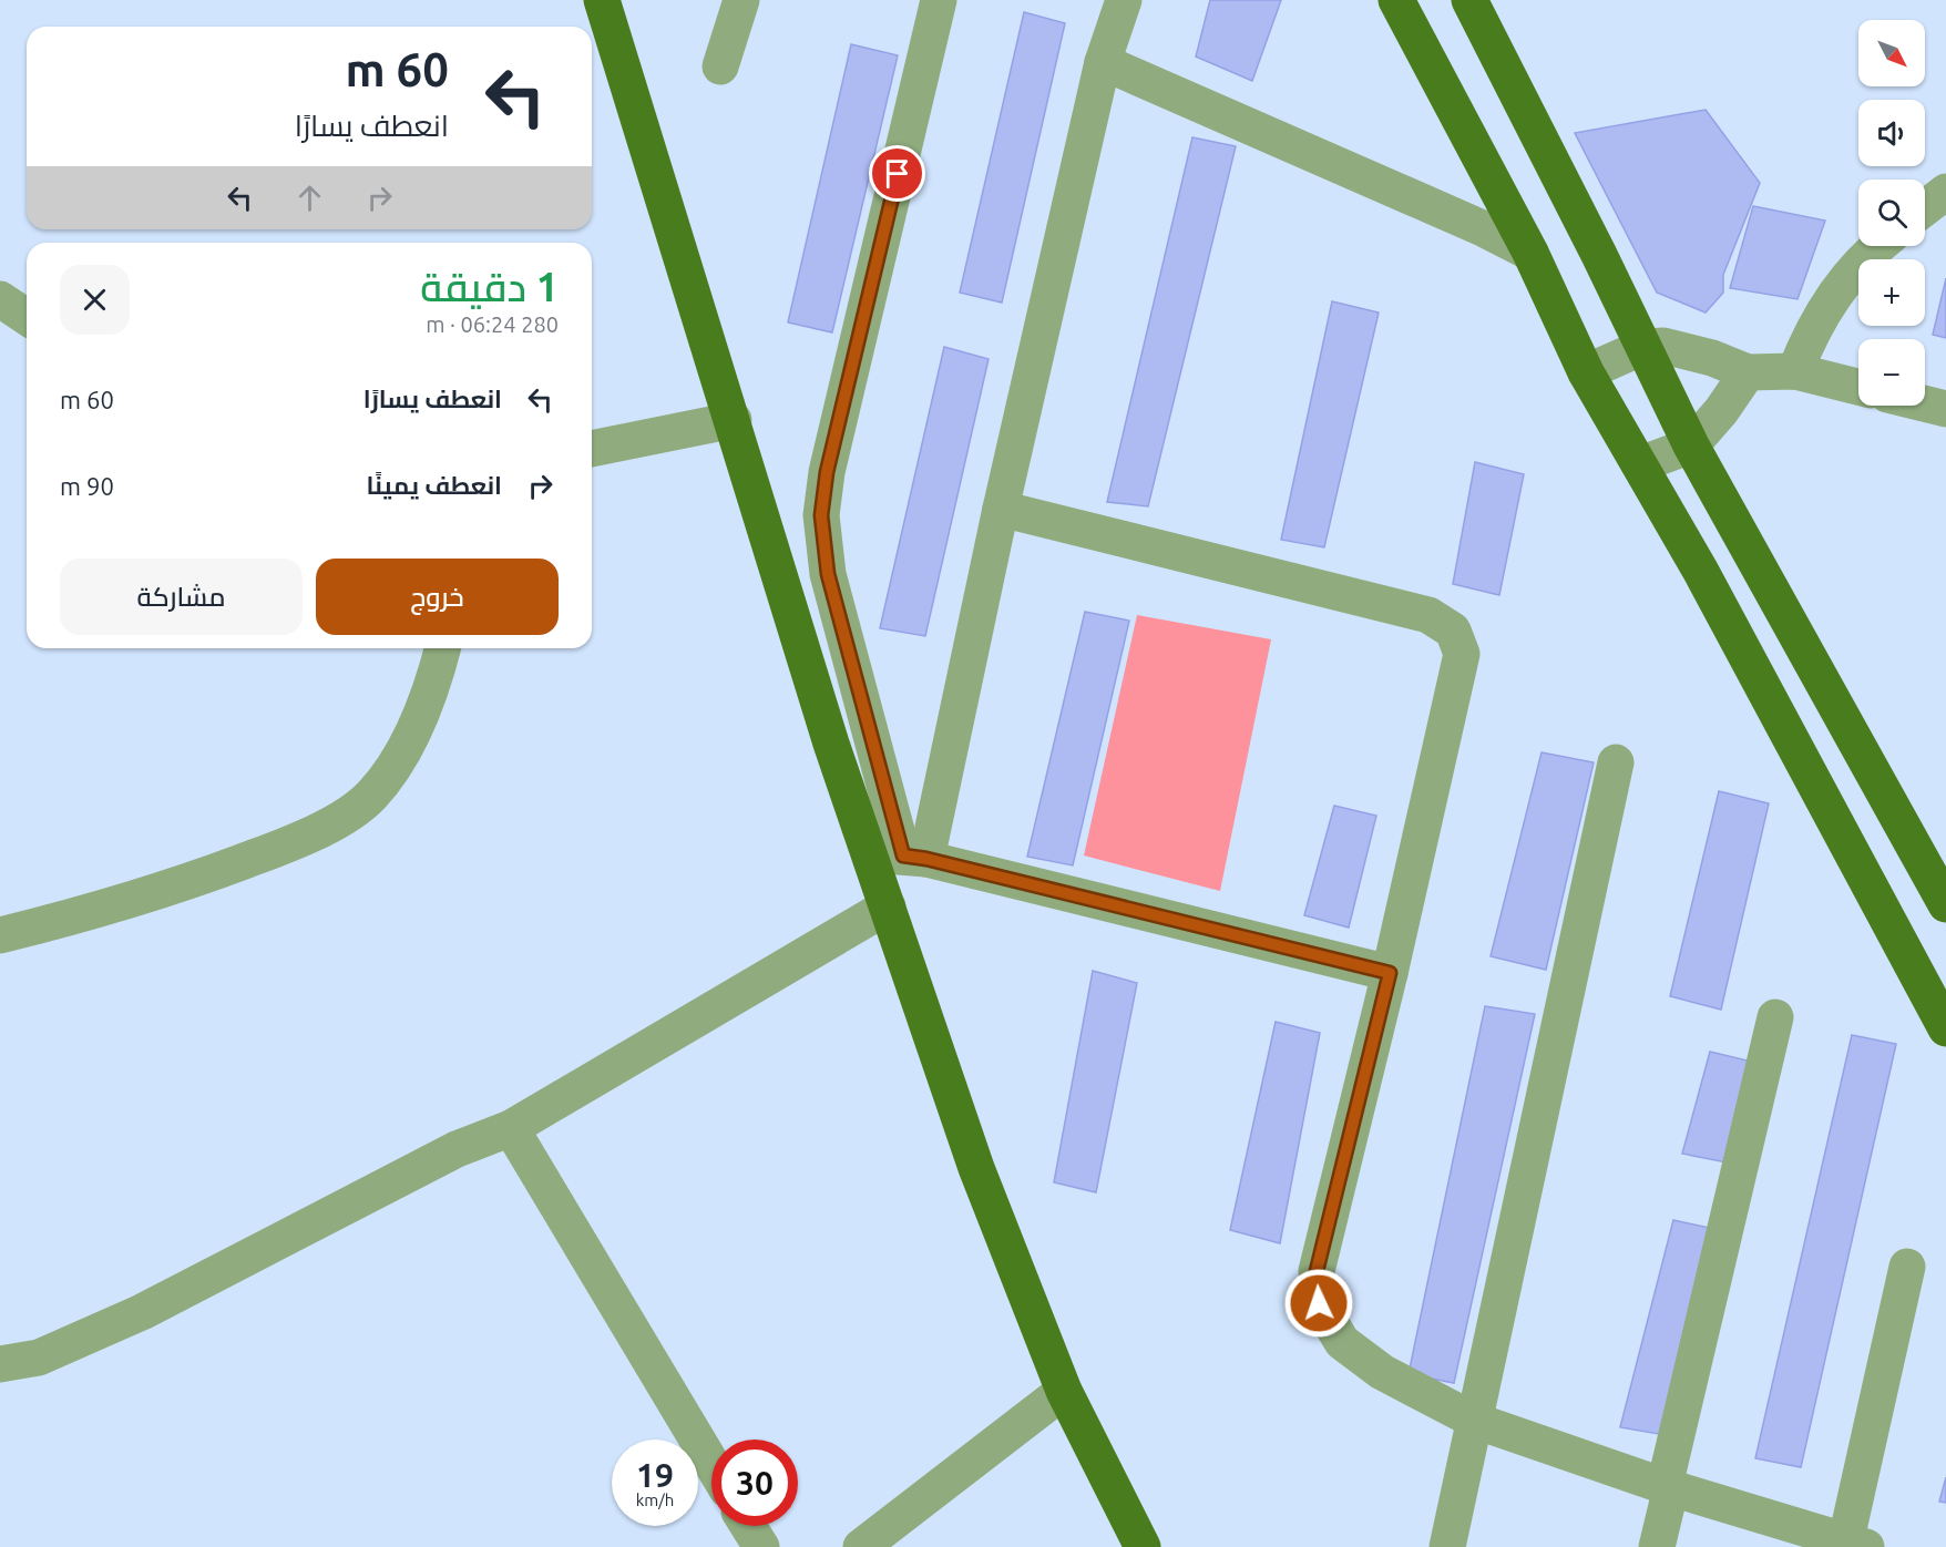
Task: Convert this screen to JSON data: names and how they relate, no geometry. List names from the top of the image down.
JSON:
{
  "north": "bottom right",
  "page": {
    "map_buttons": ["+", "−"],
    "turn": ["60 m", "انعطف يسارًا"],
    "heading": ["1 دقيقة", "280 m · 06:24"],
    "list": [
      {
        "name": "انعطف يسارًا",
        "value": "60 m"
      },
      {
        "name": "انعطف يمينًا",
        "value": "90 m"
      }
    ],
    "buttons": ["خروج", "مشاركة"],
    "speed": "19 km/h",
    "limit": "30"
  }
}
